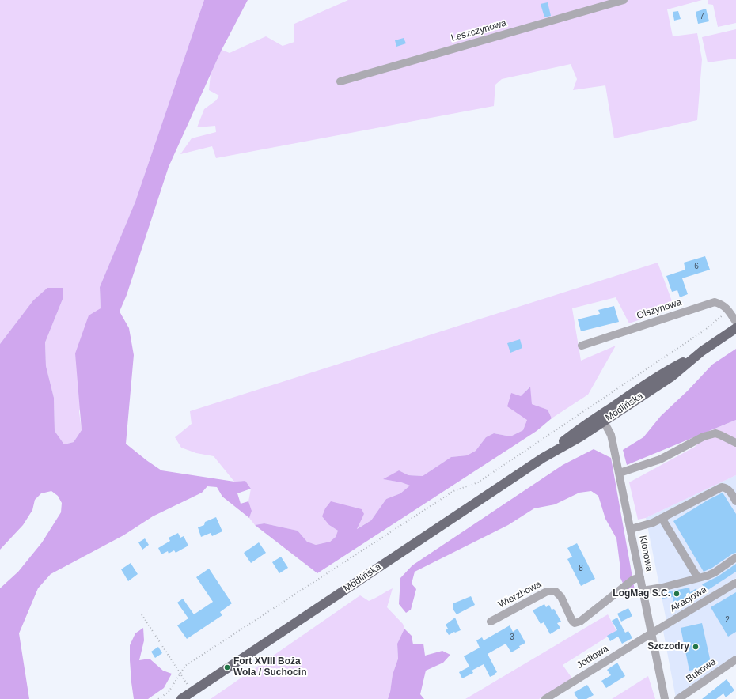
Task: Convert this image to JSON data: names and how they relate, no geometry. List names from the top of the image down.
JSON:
{
  "streets": {
    "main road": ["Modlińska"],
    "street": [
      "Leszczynowa",
      "Olszynowa",
      "Klonowa",
      "Wierzbowa",
      "Akacjowa",
      "Jodłowa",
      "Bukowa"
    ]
  },
  "crossings": [
    ["Modlińska", "Klonowa"],
    ["Klonowa", "Wierzbowa"],
    ["Klonowa", "Akacjowa"],
    ["Klonowa", "Jodłowa"],
    ["Akacjowa", "Jodłowa"]
  ],
  "places": ["LogMag S.C.", "Szczodry", "Fort XVIII Boża Wola / Suchocin"],
  "house_numbers": [
    "7",
    "6",
    "8",
    "2",
    "3"
  ]
}
